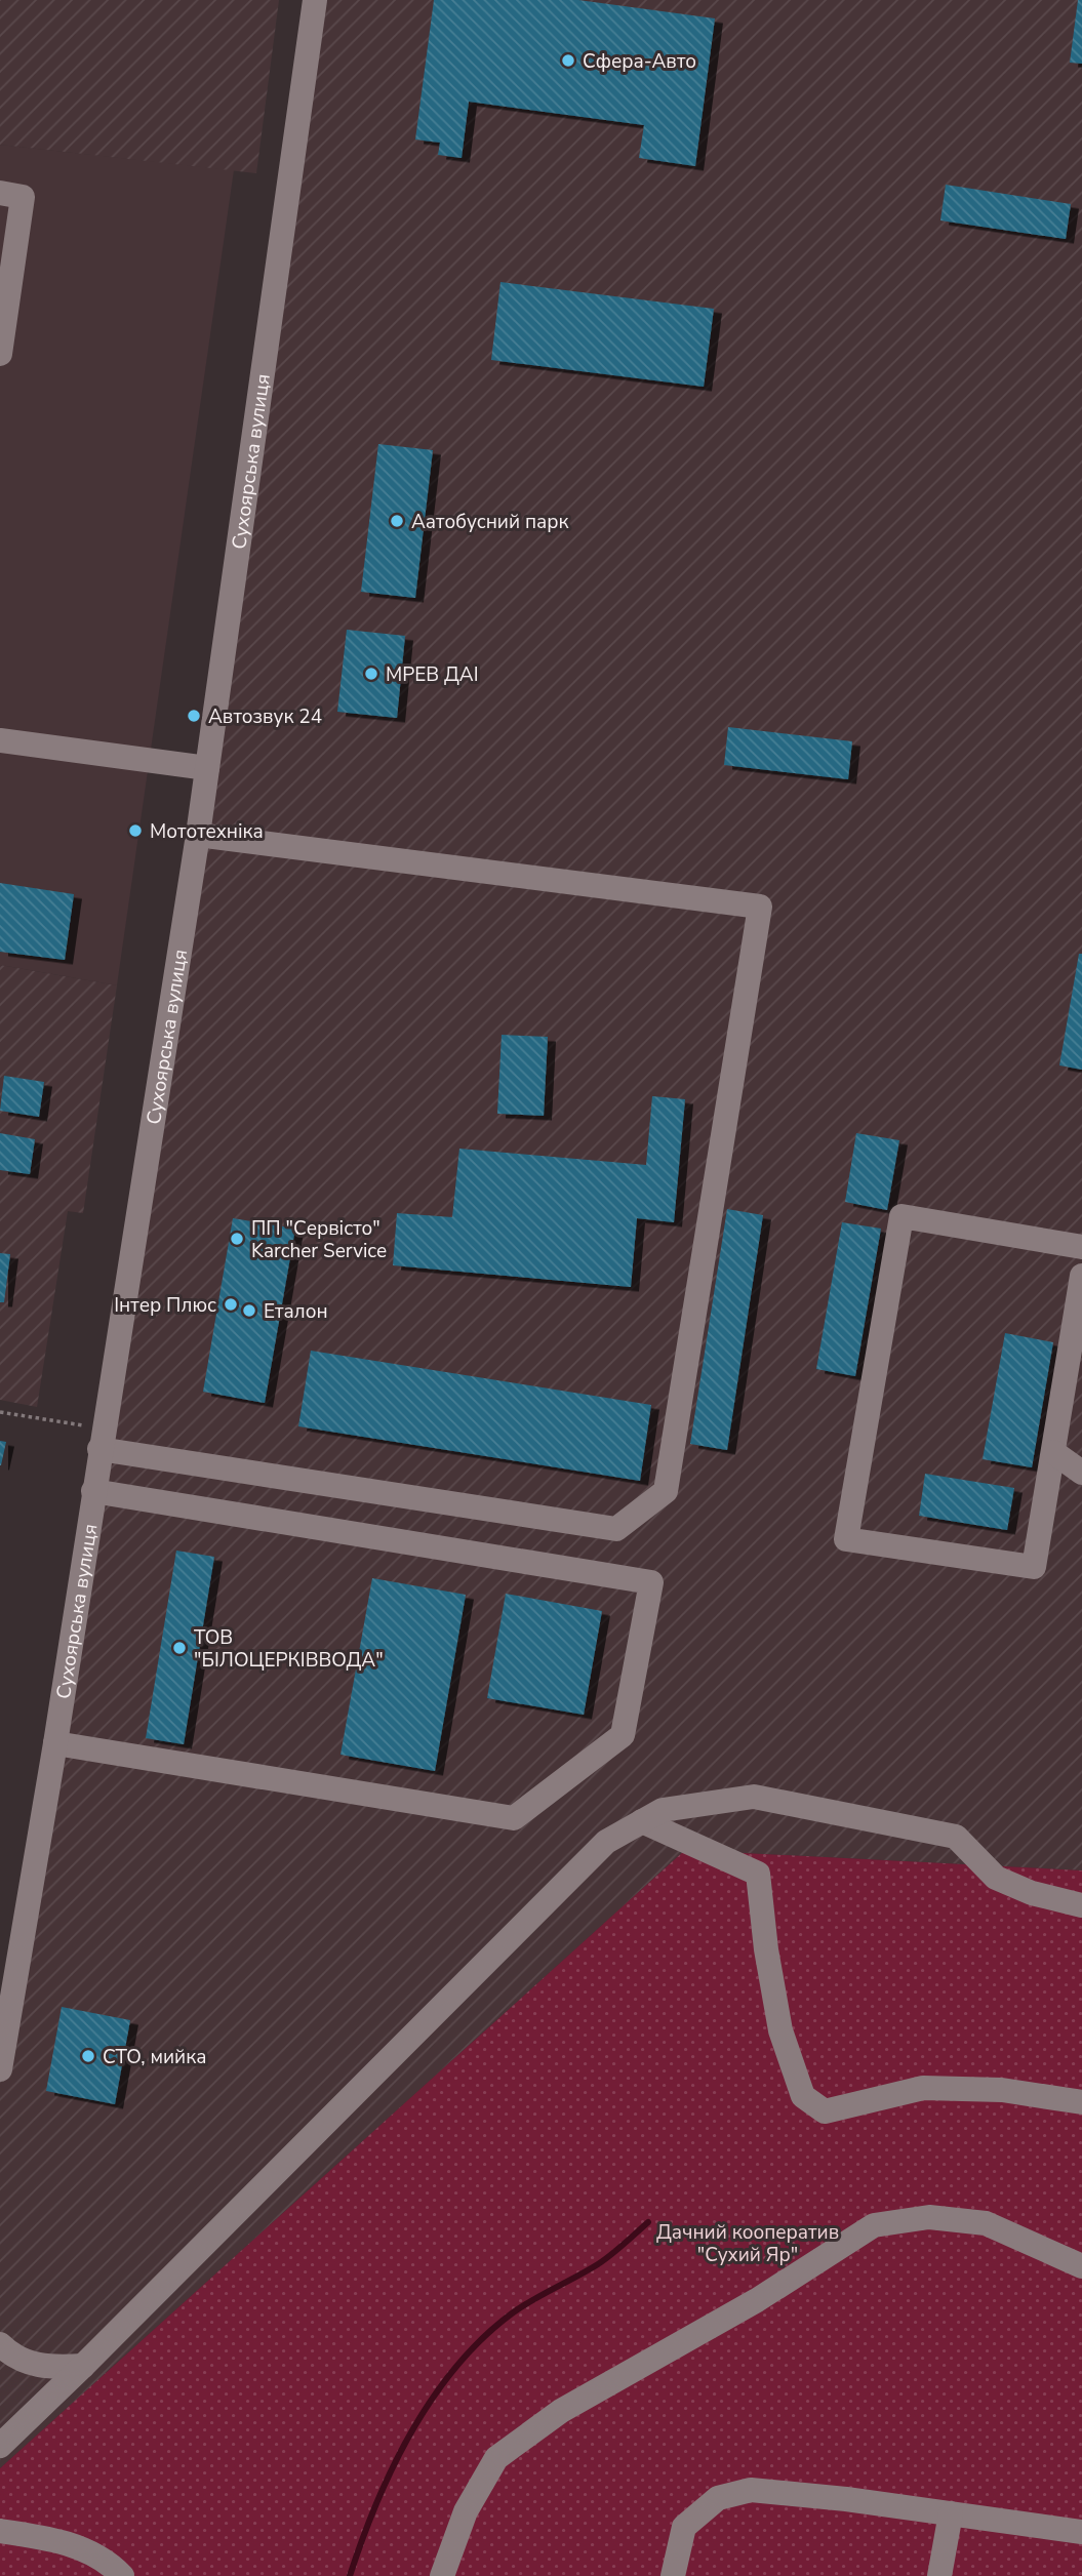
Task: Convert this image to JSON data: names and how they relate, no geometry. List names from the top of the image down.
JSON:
{
  "streets": {
    "street": ["Сухоярська вулиця"]
  },
  "parks": ["Дачний кооператив \"Сухий Яр\""],
  "places": [
    "Сфера-Авто",
    "Аатобусний парк",
    "МРЕВ ДАІ",
    "Автозвук 24",
    "Мототехніка",
    "ПП \"Сервісто\" Karcher Service",
    "Інтер Плюс",
    "Еталон",
    "ТОВ \"БІЛОЦЕРКІВВОДА\"",
    "СТО, мийка"
  ]
}
